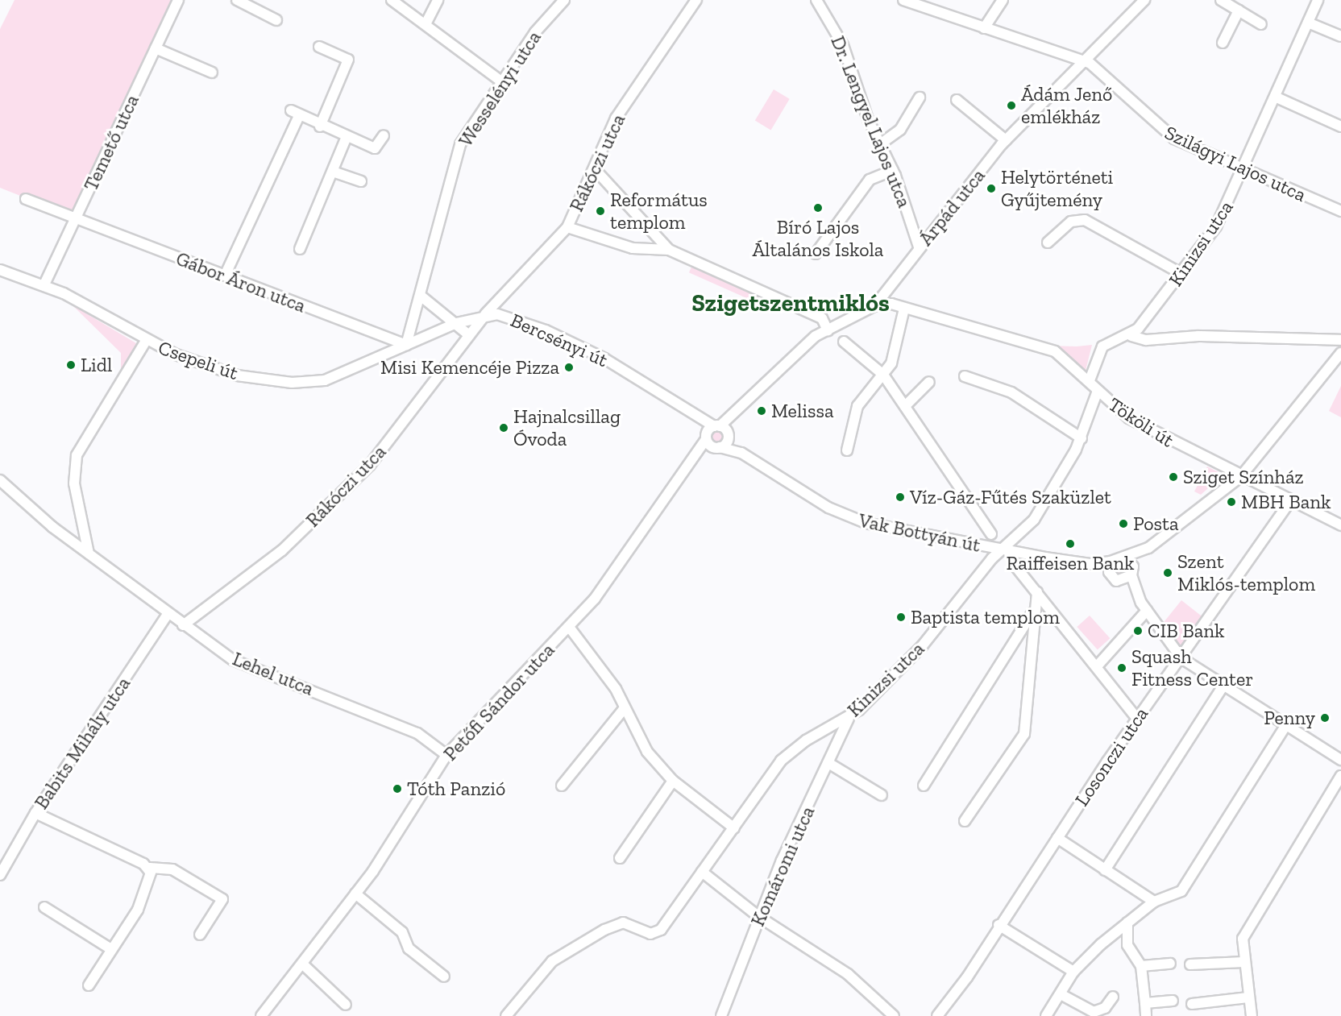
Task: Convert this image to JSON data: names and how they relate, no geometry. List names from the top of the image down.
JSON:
{
  "streets": {
    "street": [
      "Wesselényi utca",
      "Dr. Lengyel Lajos utca",
      "Temető utca",
      "Rákóczi utca",
      "Szilágyi Lajos utca",
      "Árpád utca",
      "Kinizsi utca",
      "Gábor Áron utca",
      "Bercsényi út",
      "Csepeli út",
      "Tököli út",
      "Vak Bottyán út",
      "Lehel utca",
      "Petőfi Sándor utca",
      "Babits Mihály utca",
      "Losonczi utca",
      "Komáromi utca"
    ]
  },
  "crossings": [
    ["Wesselényi utca", "Gábor Áron utca"],
    ["Wesselényi utca", "Bercsényi út"],
    ["Wesselényi utca", "Csepeli út"],
    ["Dr. Lengyel Lajos utca", "Árpád utca"],
    ["Temető utca", "Gábor Áron utca"],
    ["Temető utca", "Csepeli út"],
    ["Rákóczi utca", "Bercsényi út"],
    ["Rákóczi utca", "Lehel utca"],
    ["Szilágyi Lajos utca", "Árpád utca"],
    ["Szilágyi Lajos utca", "Kinizsi utca"],
    ["Árpád utca", "Tököli út"],
    ["Kinizsi utca", "Tököli út"],
    ["Kinizsi utca", "Vak Bottyán út"],
    ["Kinizsi utca", "Komáromi utca"],
    ["Gábor Áron utca", "Bercsényi út"],
    ["Gábor Áron utca", "Csepeli út"],
    ["Bercsényi út", "Csepeli út"],
    ["Bercsényi út", "Vak Bottyán út"],
    ["Bercsényi út", "Petőfi Sándor utca"],
    ["Tököli út", "Losonczi utca"],
    ["Vak Bottyán út", "Petőfi Sándor utca"],
    ["Lehel utca", "Petőfi Sándor utca"],
    ["Lehel utca", "Babits Mihály utca"]
  ],
  "districts": ["Szigetszentmiklós"],
  "places": [
    "Ádám Jenő emlékház",
    "Helytörténeti Gyűjtemény",
    "Bíró Lajos Általános Iskola",
    "Református templom",
    "Lidl",
    "Misi Kemencéje Pizza",
    "Melissa",
    "Hajnalcsillag Óvoda",
    "Sziget Színház",
    "Víz-Gáz-Fűtés Szaküzlet",
    "MBH Bank",
    "Posta",
    "Raiffeisen Bank",
    "Szent Miklós-templom",
    "Baptista templom",
    "CIB Bank",
    "Squash Fitness Center",
    "Penny",
    "Tóth Panzió"
  ]
}
